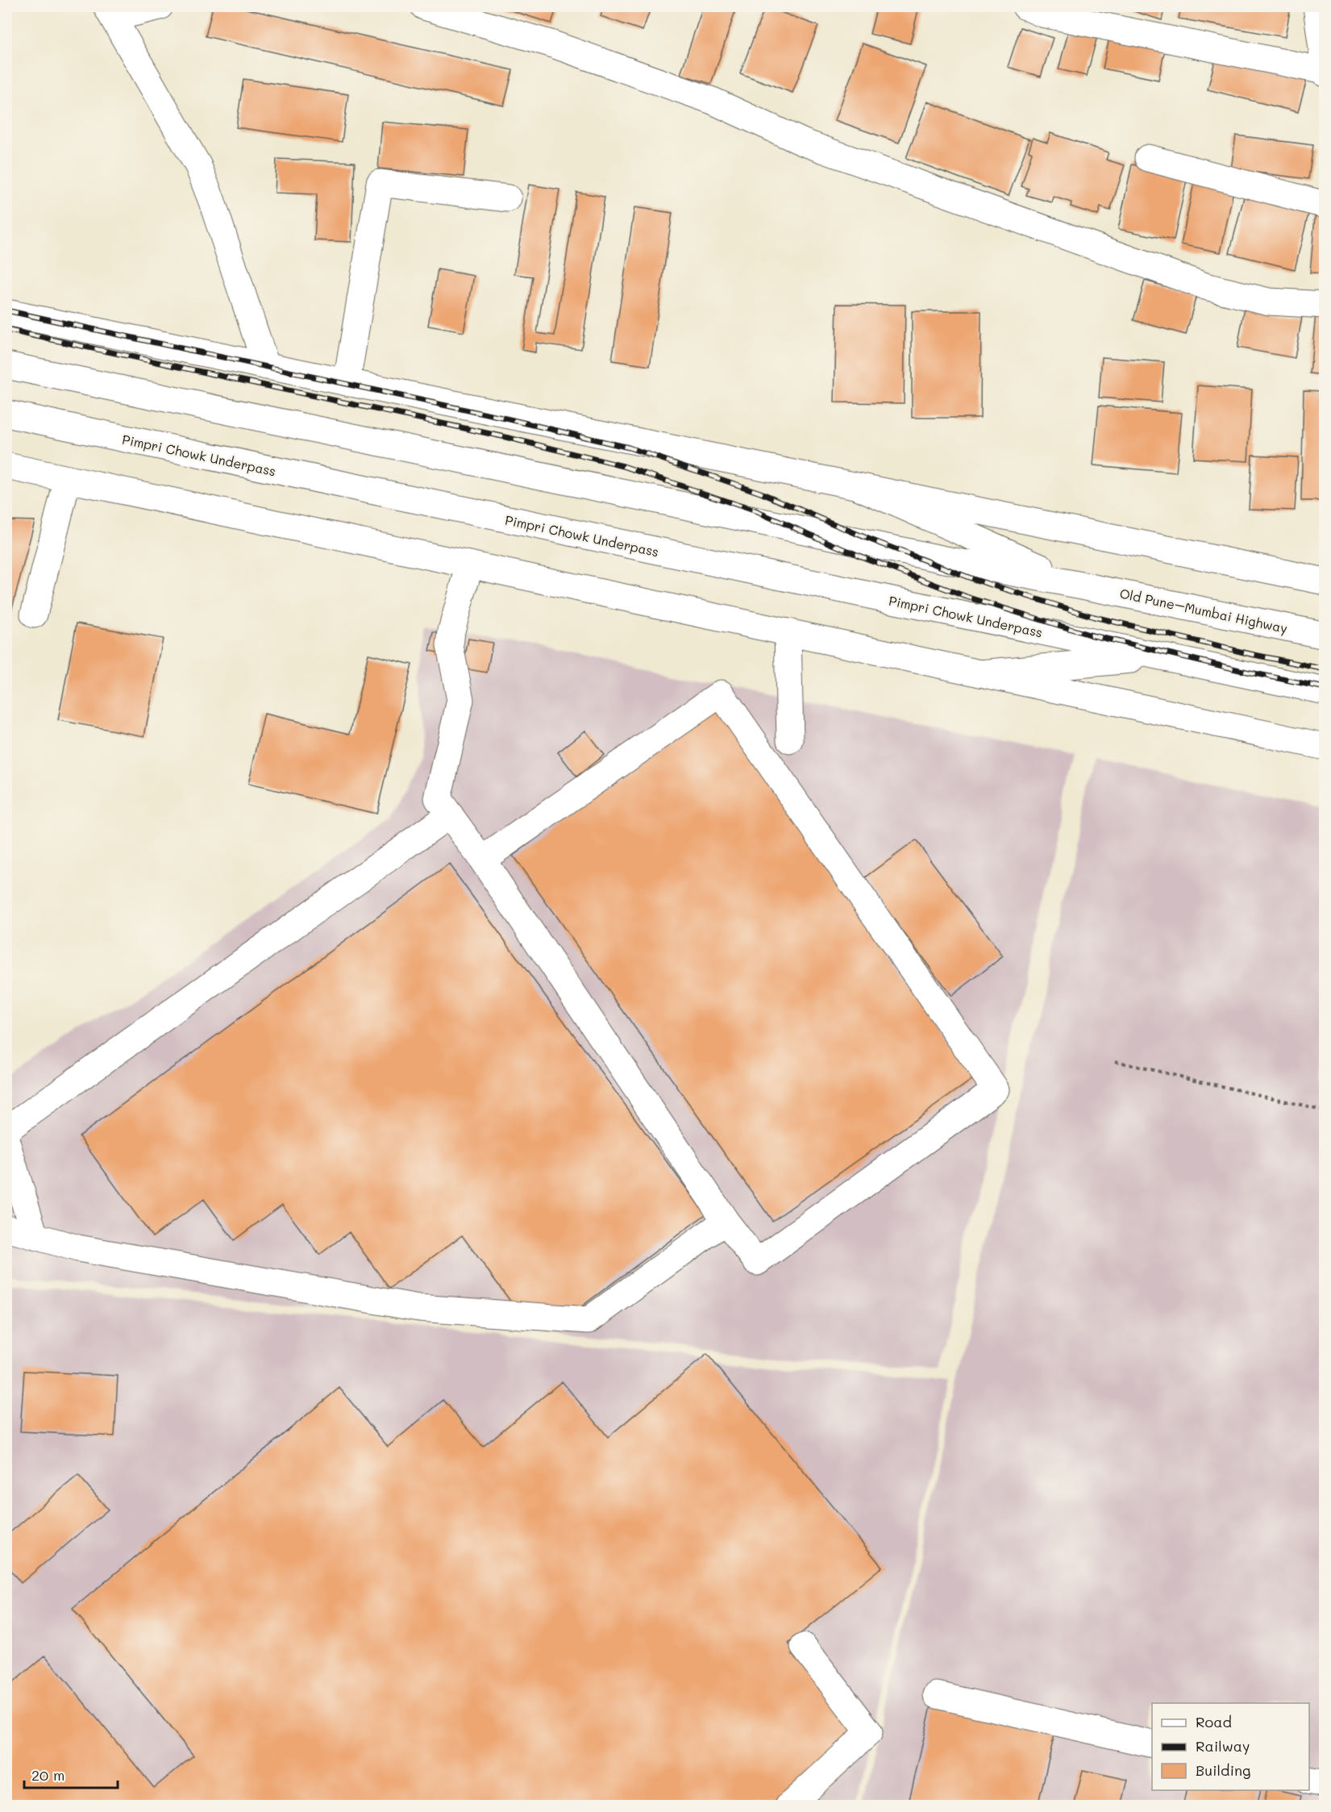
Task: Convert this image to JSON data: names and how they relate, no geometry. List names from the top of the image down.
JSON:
{
  "streets": {
    "main road": ["Pimpri Chowk Underpass", "Old Pune–Mumbai Highway"]
  },
  "legend": ["Road", "Railway", "Building"],
  "scale_bar": "20 m"
}
